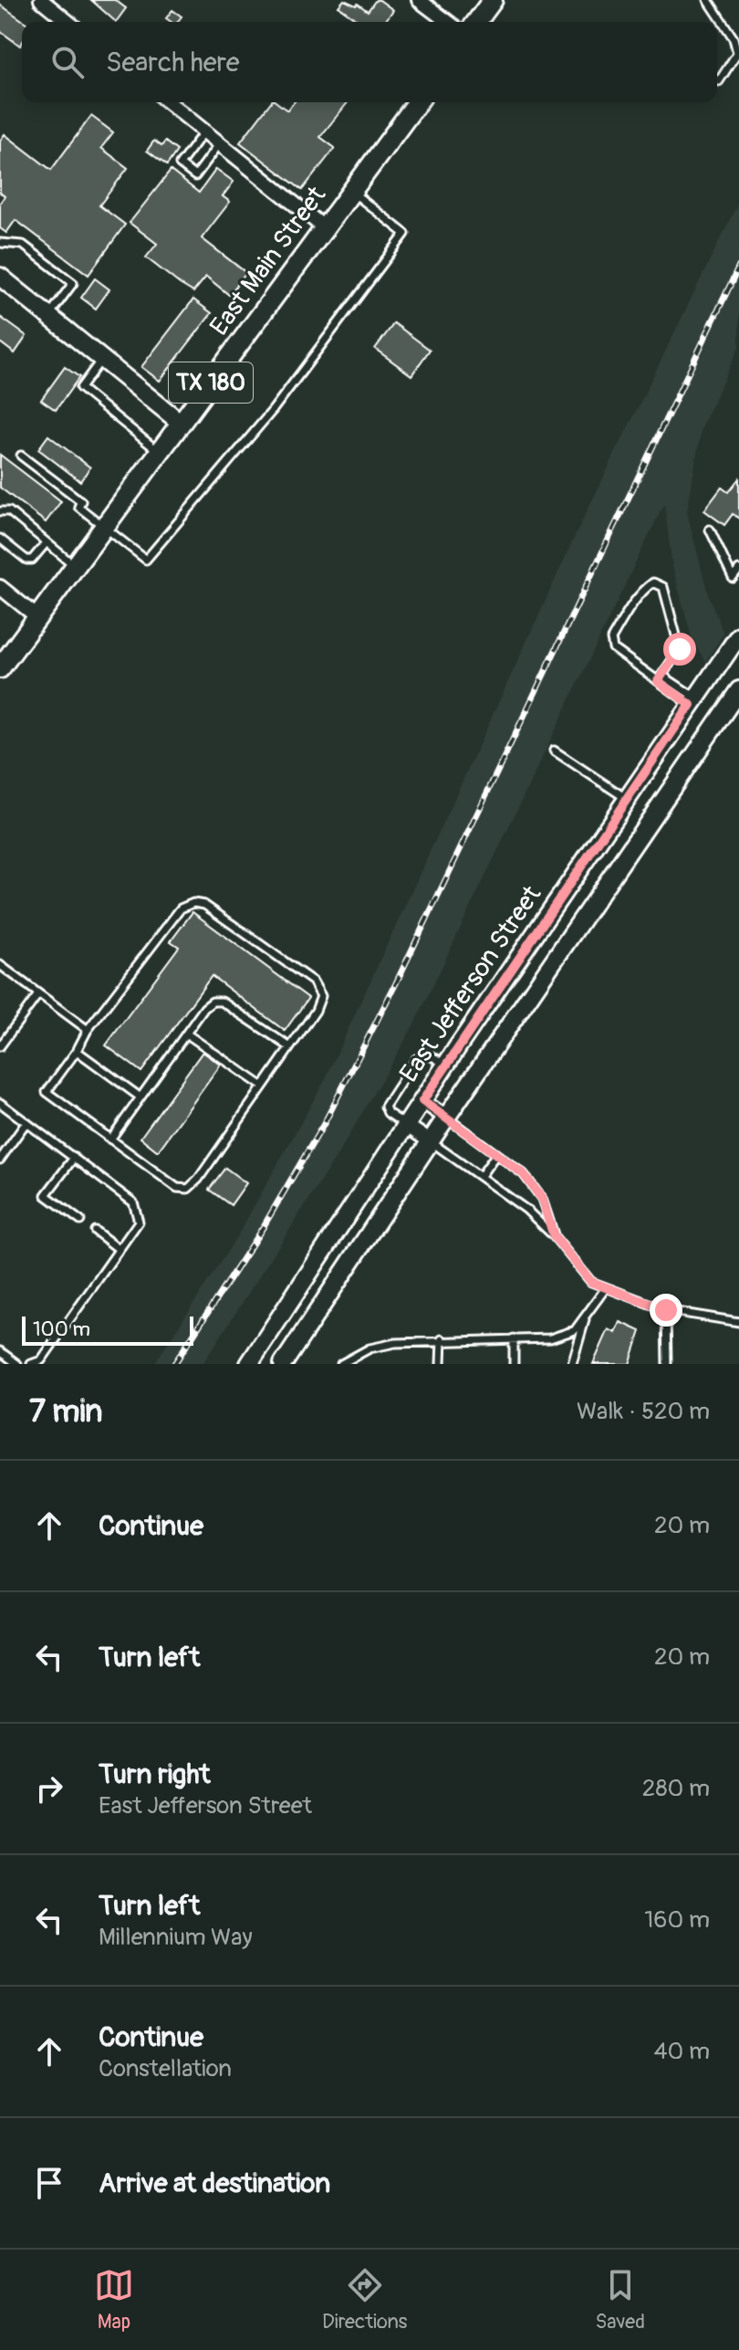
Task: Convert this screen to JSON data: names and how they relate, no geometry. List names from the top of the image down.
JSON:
{
  "streets": {
    "main road": ["East Main Street", "TX 180", "East Jefferson Street"]
  },
  "scale_bar": "100 m",
  "page": {
    "search": "Search here",
    "scale": "100 m",
    "heading": ["7 min", "Walk · 520 m"],
    "list": [
      ["Continue", "20 m"],
      ["Turn left", "20 m"],
      ["Turn right", "East Jefferson Street", "280 m"],
      ["Turn left", "Millennium Way", "160 m"],
      ["Continue", "Constellation", "40 m"],
      "Arrive at destination"
    ],
    "nav": ["Map", "Directions", "Saved"]
  }
}
